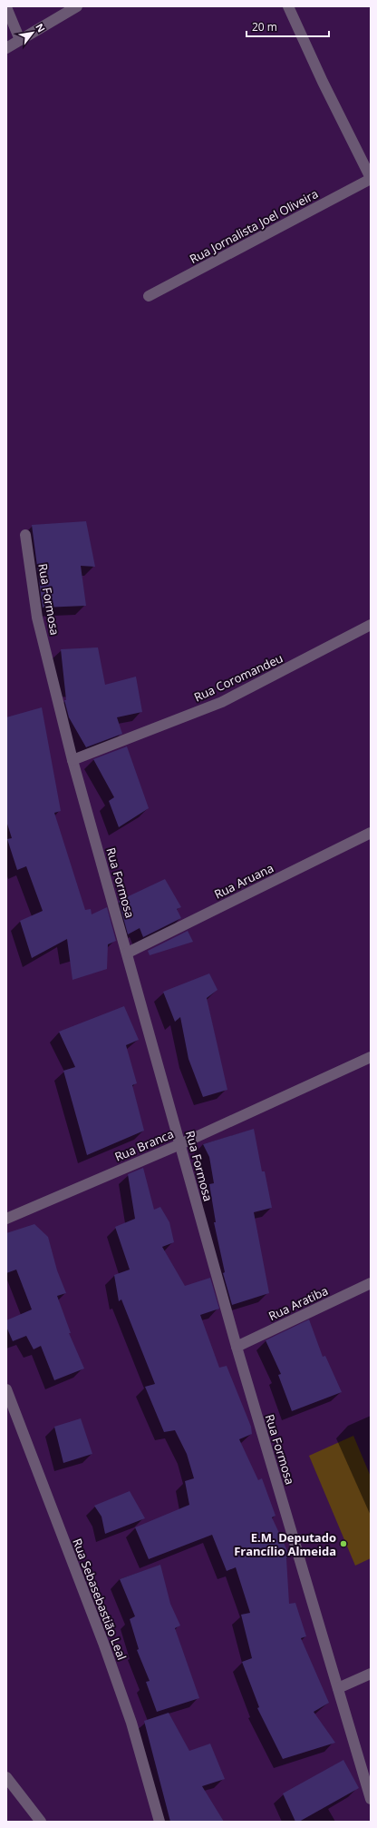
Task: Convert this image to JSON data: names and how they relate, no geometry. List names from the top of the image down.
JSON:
{
  "streets": {
    "street": [
      "Rua Jornalista Joel Oliveira",
      "Rua Formosa",
      "Rua Coromandeu",
      "Rua Aruana",
      "Rua Branca",
      "Rua Aratiba",
      "Rua Sebasebastião Leal"
    ]
  },
  "crossings": [
    ["Rua Formosa", "Rua Coromandeu"],
    ["Rua Formosa", "Rua Aruana"],
    ["Rua Formosa", "Rua Branca"],
    ["Rua Formosa", "Rua Aratiba"]
  ],
  "places": ["E.M. Deputado Francílio Almeida"],
  "scale_bar": "20 m",
  "north": "top right"
}
